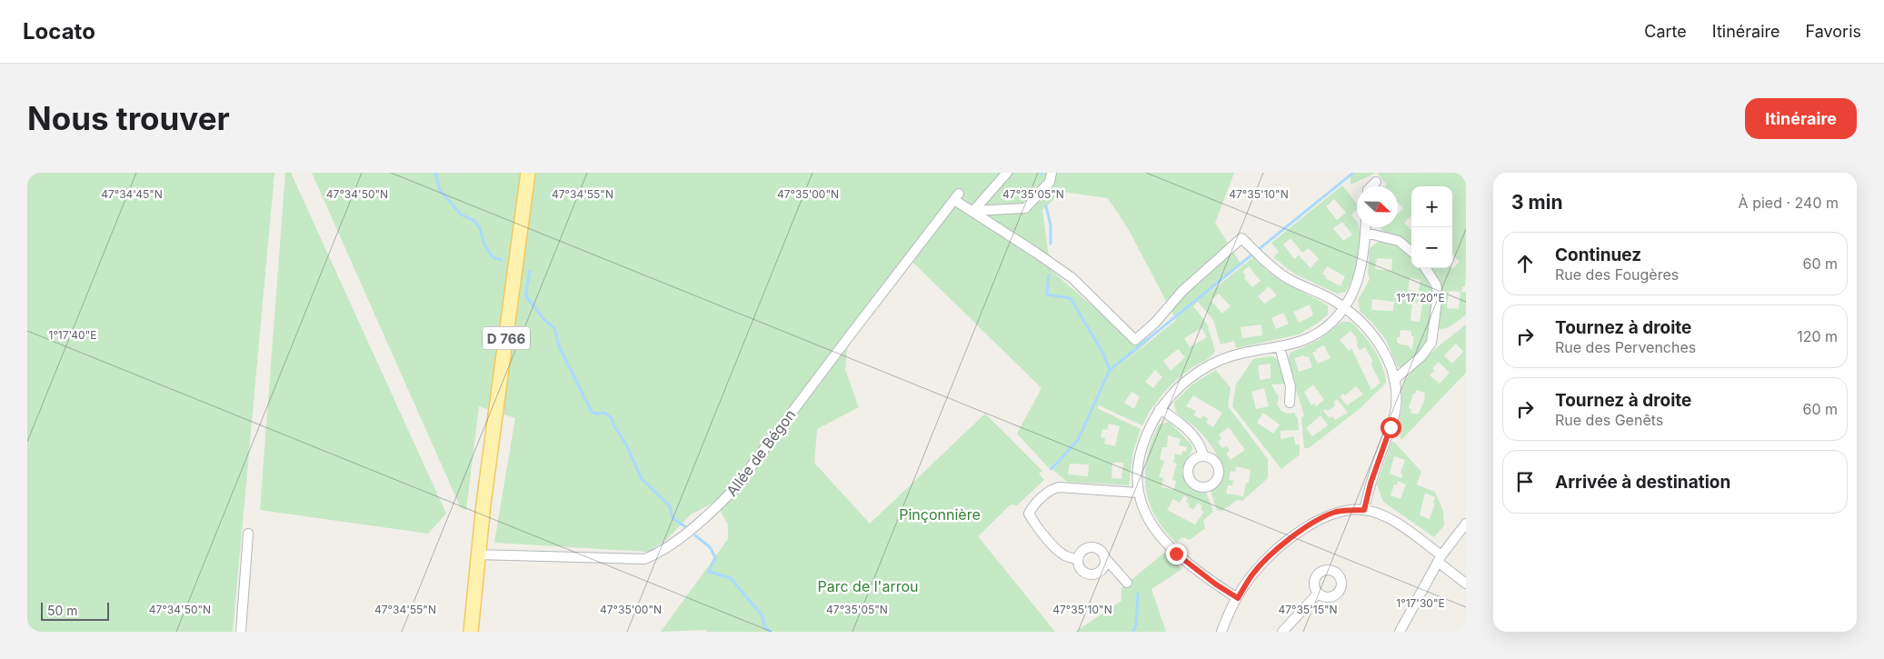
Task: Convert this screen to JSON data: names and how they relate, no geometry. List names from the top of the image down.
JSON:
{
  "streets": {
    "main road": ["D 766"],
    "street": ["Allée de Bégon"]
  },
  "crossings": [
    ["D 766", "Allée de Bégon"]
  ],
  "parks": ["Pinçonnière", "Parc de l'arrou"],
  "scale_bar": "50 m",
  "north": "right",
  "page": {
    "header": "Locato",
    "nav": ["Carte", "Itinéraire", "Favoris"],
    "buttons": "Itinéraire",
    "title": "Nous trouver",
    "heading": ["3 min", "À pied · 240 m"],
    "map_buttons": ["+", "−"],
    "list": [
      ["Continuez", "Rue des Fougères", "60 m"],
      ["Tournez à droite", "Rue des Pervenches", "120 m"],
      ["Tournez à droite", "Rue des Genêts", "60 m"],
      "Arrivée à destination"
    ],
    "scale": "50 m"
  },
  "coordinates": [
    "47°34'45\"N",
    "47°34'50\"N",
    "47°34'55\"N",
    "47°35'00\"N",
    "47°35'05\"N",
    "47°35'10\"N",
    "1°17'20\"E",
    "1°17'40\"E",
    "1°17'30\"E",
    "47°35'15\"N"
  ]
}
